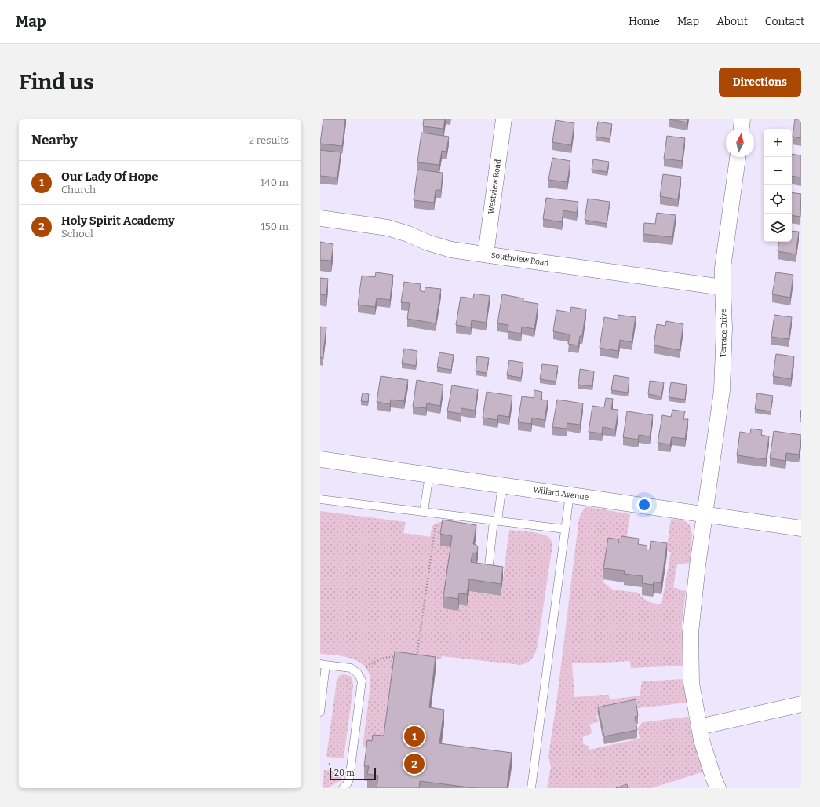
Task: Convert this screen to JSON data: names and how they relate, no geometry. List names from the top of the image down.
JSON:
{
  "streets": {
    "street": [
      "Westview Road",
      "Southview Road",
      "Terrace Drive",
      "Willard Avenue"
    ]
  },
  "crossings": [
    ["Westview Road", "Southview Road"],
    ["Southview Road", "Terrace Drive"],
    ["Terrace Drive", "Willard Avenue"]
  ],
  "scale_bar": "20 m",
  "north": "top",
  "page": {
    "header": "Map",
    "nav": [
      "Home",
      "Map",
      "About",
      "Contact"
    ],
    "buttons": "Directions",
    "title": "Find us",
    "heading": ["Nearby", "2 results"],
    "map_buttons": ["+", "−"],
    "list": [
      {
        "mark": "1",
        "name": "Our Lady Of Hope",
        "note": "Church",
        "value": "140 m"
      },
      {
        "mark": "2",
        "name": "Holy Spirit Academy",
        "note": "School",
        "value": "150 m"
      }
    ],
    "pins": ["1", "2"],
    "scale": "20 m"
  }
}
